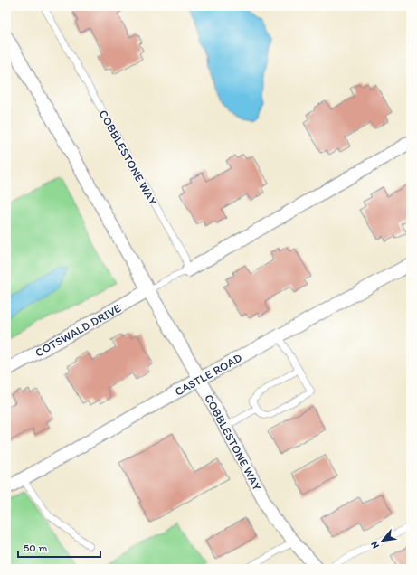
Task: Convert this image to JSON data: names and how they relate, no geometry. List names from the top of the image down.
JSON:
{
  "streets": {
    "street": ["COBBLESTONE WAY", "COTSWALD DRIVE", "CASTLE ROAD"]
  },
  "crossings": [
    ["COBBLESTONE WAY", "COTSWALD DRIVE"],
    ["COBBLESTONE WAY", "CASTLE ROAD"]
  ],
  "scale_bar": "50 m",
  "north": "bottom left"
}
